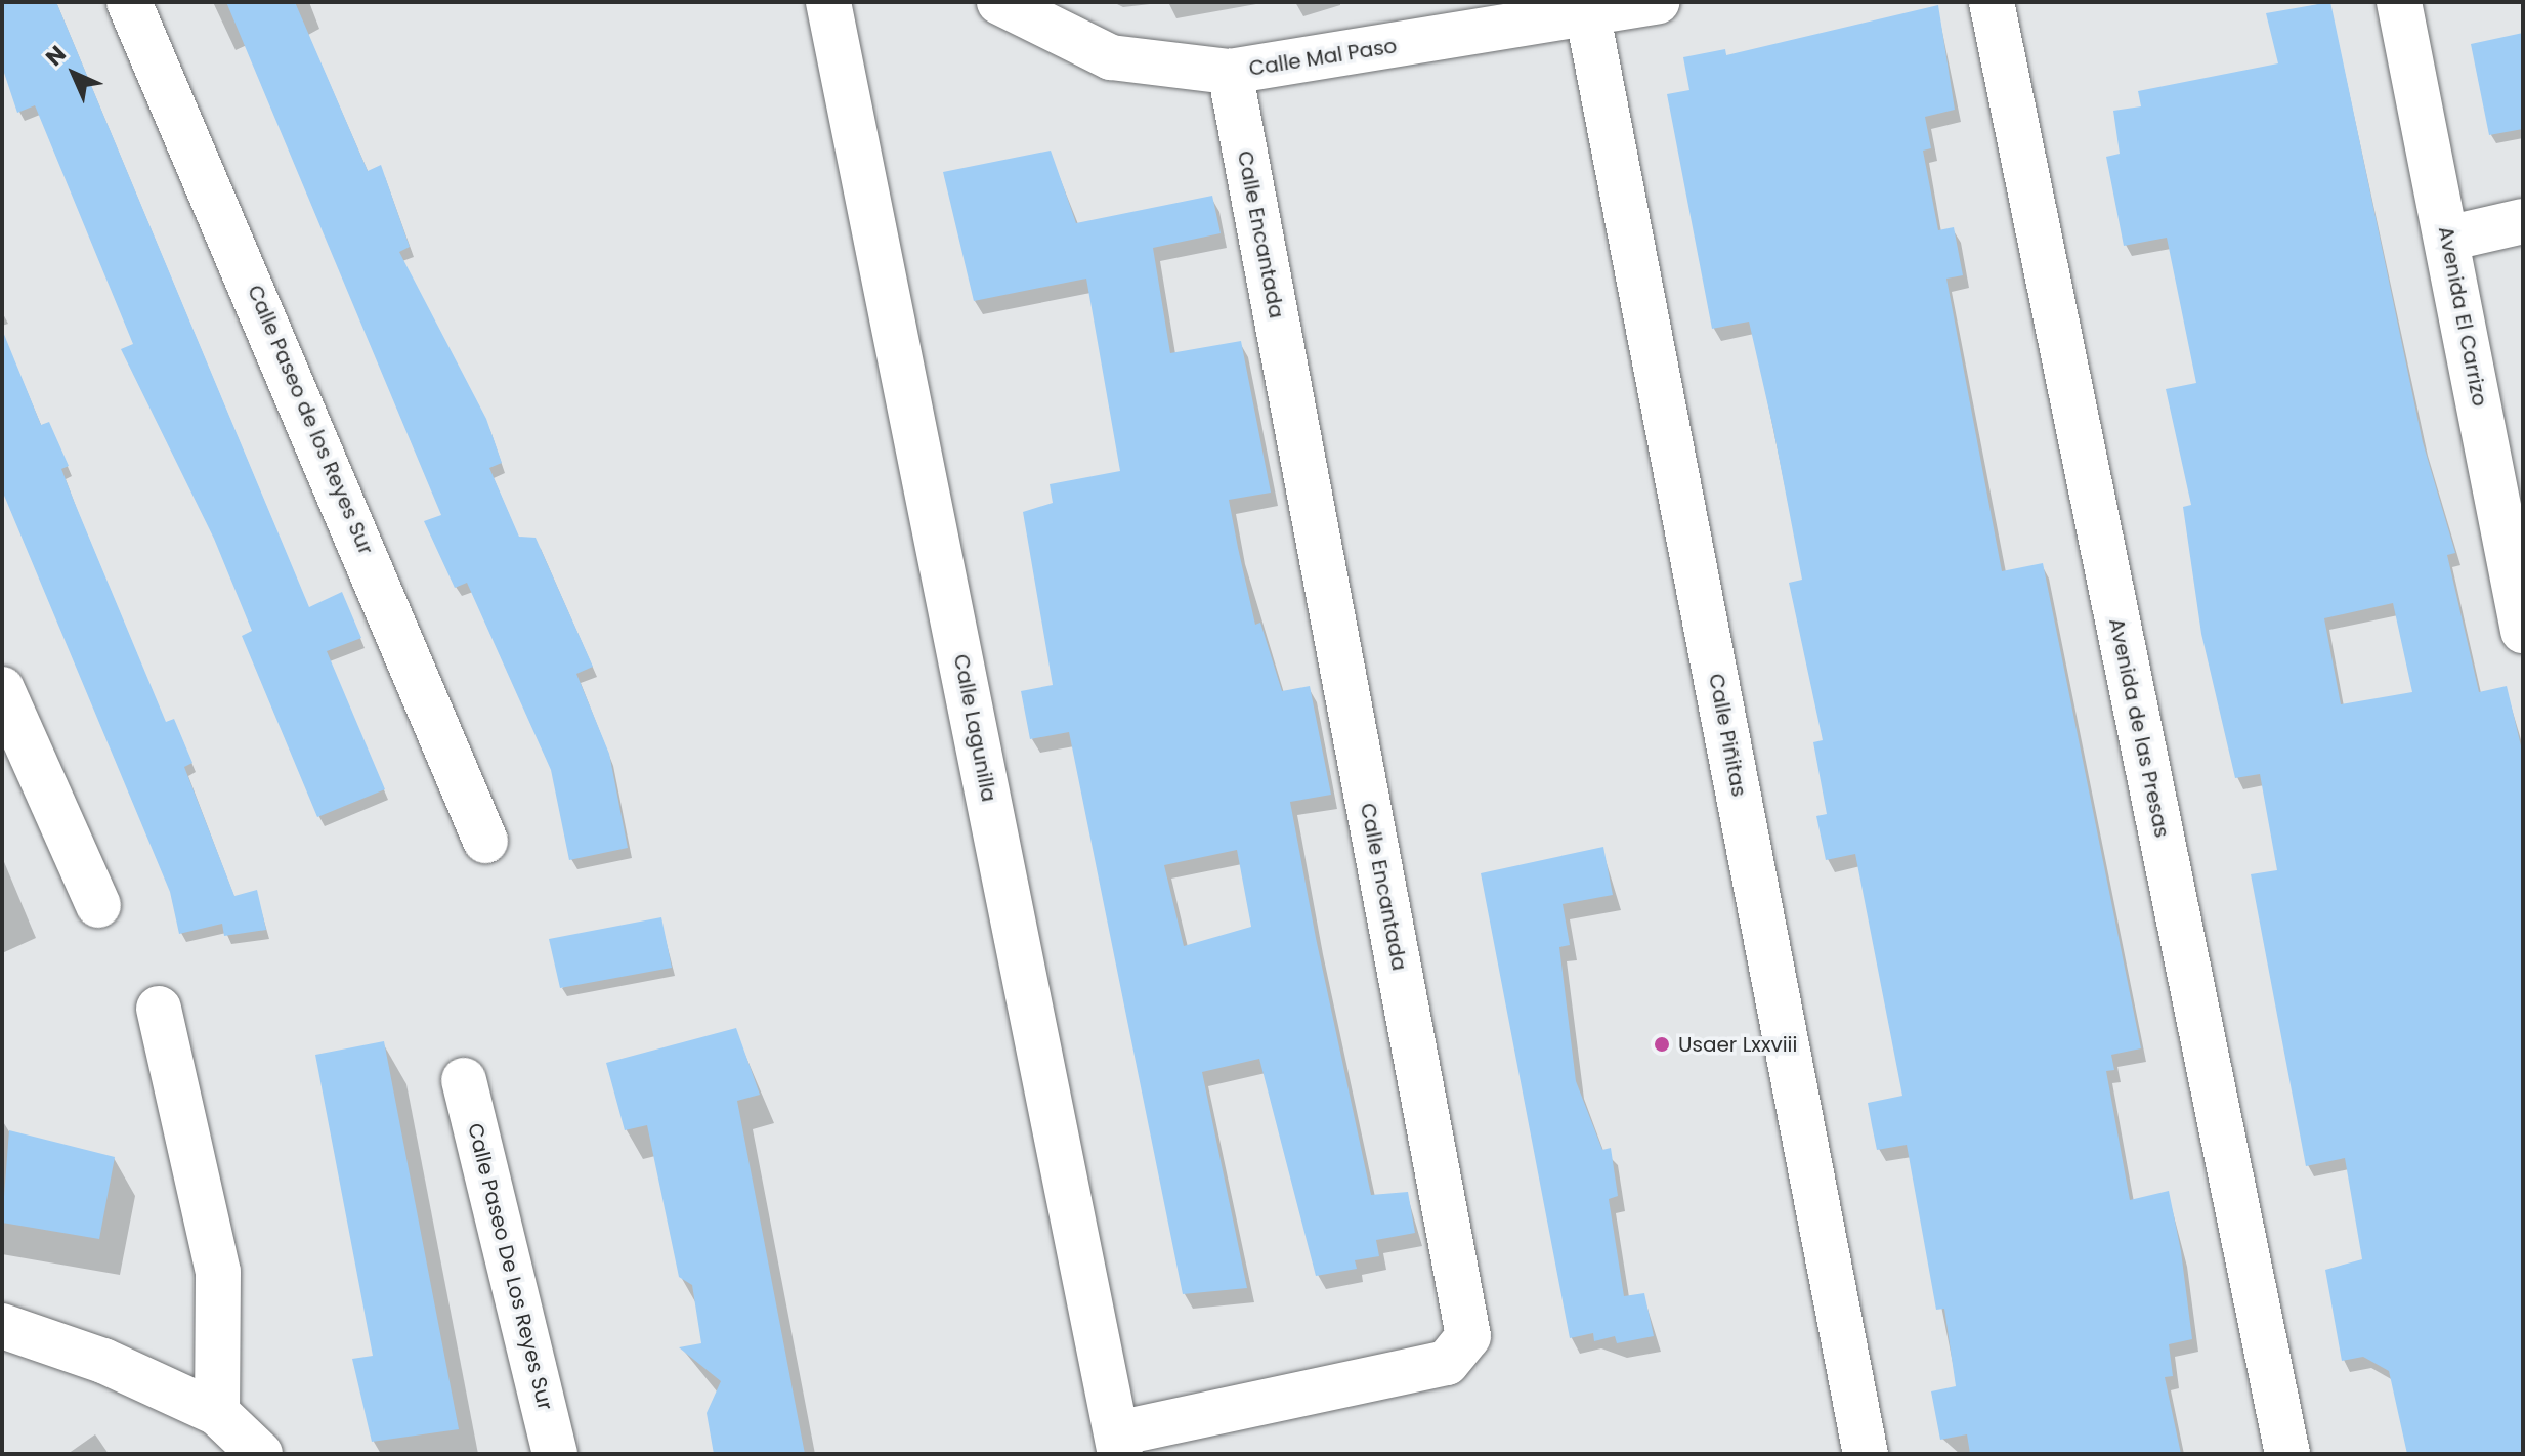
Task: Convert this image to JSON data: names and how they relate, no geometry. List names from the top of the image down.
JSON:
{
  "streets": {
    "street": [
      "Calle Mal Paso",
      "Calle Encantada",
      "Avenida El Carrizo",
      "Calle Paseo de los Reyes Sur",
      "Calle Lagunilla",
      "Avenida de las Presas",
      "Calle Piñitas",
      "Calle Paseo De Los Reyes Sur"
    ]
  },
  "crossings": [
    ["Calle Mal Paso", "Calle Encantada"],
    ["Calle Mal Paso", "Calle Piñitas"],
    ["Calle Encantada", "Calle Lagunilla"]
  ],
  "places": ["Usaer Lxxviii"],
  "north": "top left"
}
